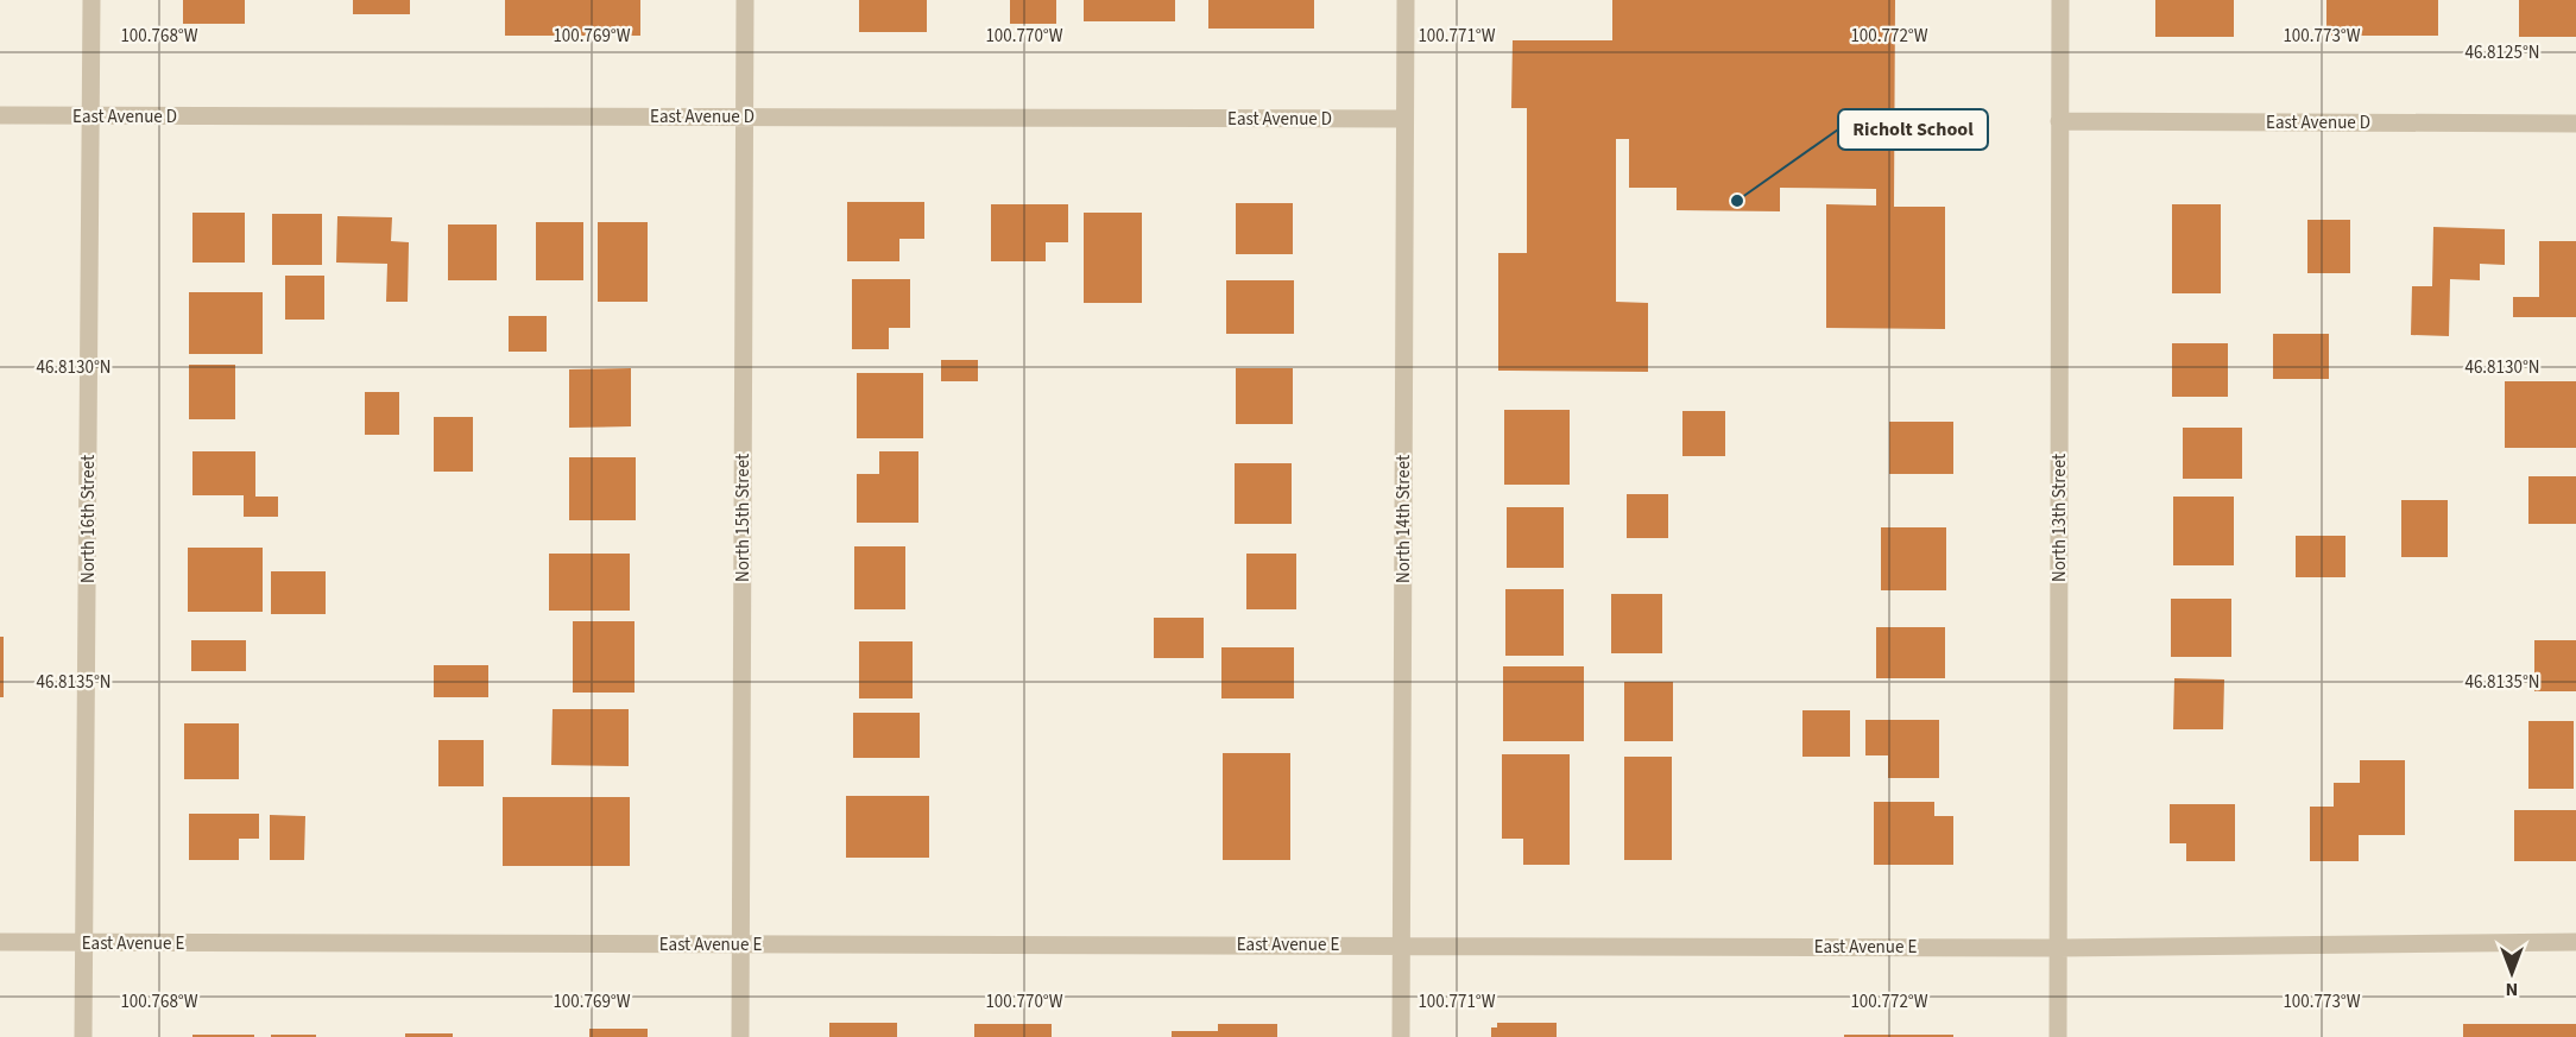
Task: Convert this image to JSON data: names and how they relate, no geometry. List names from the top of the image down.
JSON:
{
  "streets": {
    "street": [
      "East Avenue D",
      "North 15th Street",
      "North 13th Street",
      "North 16th Street",
      "North 14th Street",
      "East Avenue E"
    ]
  },
  "crossings": [
    ["East Avenue D", "North 15th Street"],
    ["East Avenue D", "North 13th Street"],
    ["East Avenue D", "North 16th Street"],
    ["East Avenue D", "North 14th Street"],
    ["North 15th Street", "East Avenue E"],
    ["North 13th Street", "East Avenue E"],
    ["North 16th Street", "East Avenue E"],
    ["North 14th Street", "East Avenue E"]
  ],
  "places": ["Richolt School"],
  "north": "bottom",
  "coordinates": [
    "100.768°W",
    "100.769°W",
    "100.770°W",
    "100.771°W",
    "100.772°W",
    "100.773°W",
    "46.8125°N",
    "46.8130°N",
    "46.8135°N"
  ]
}
